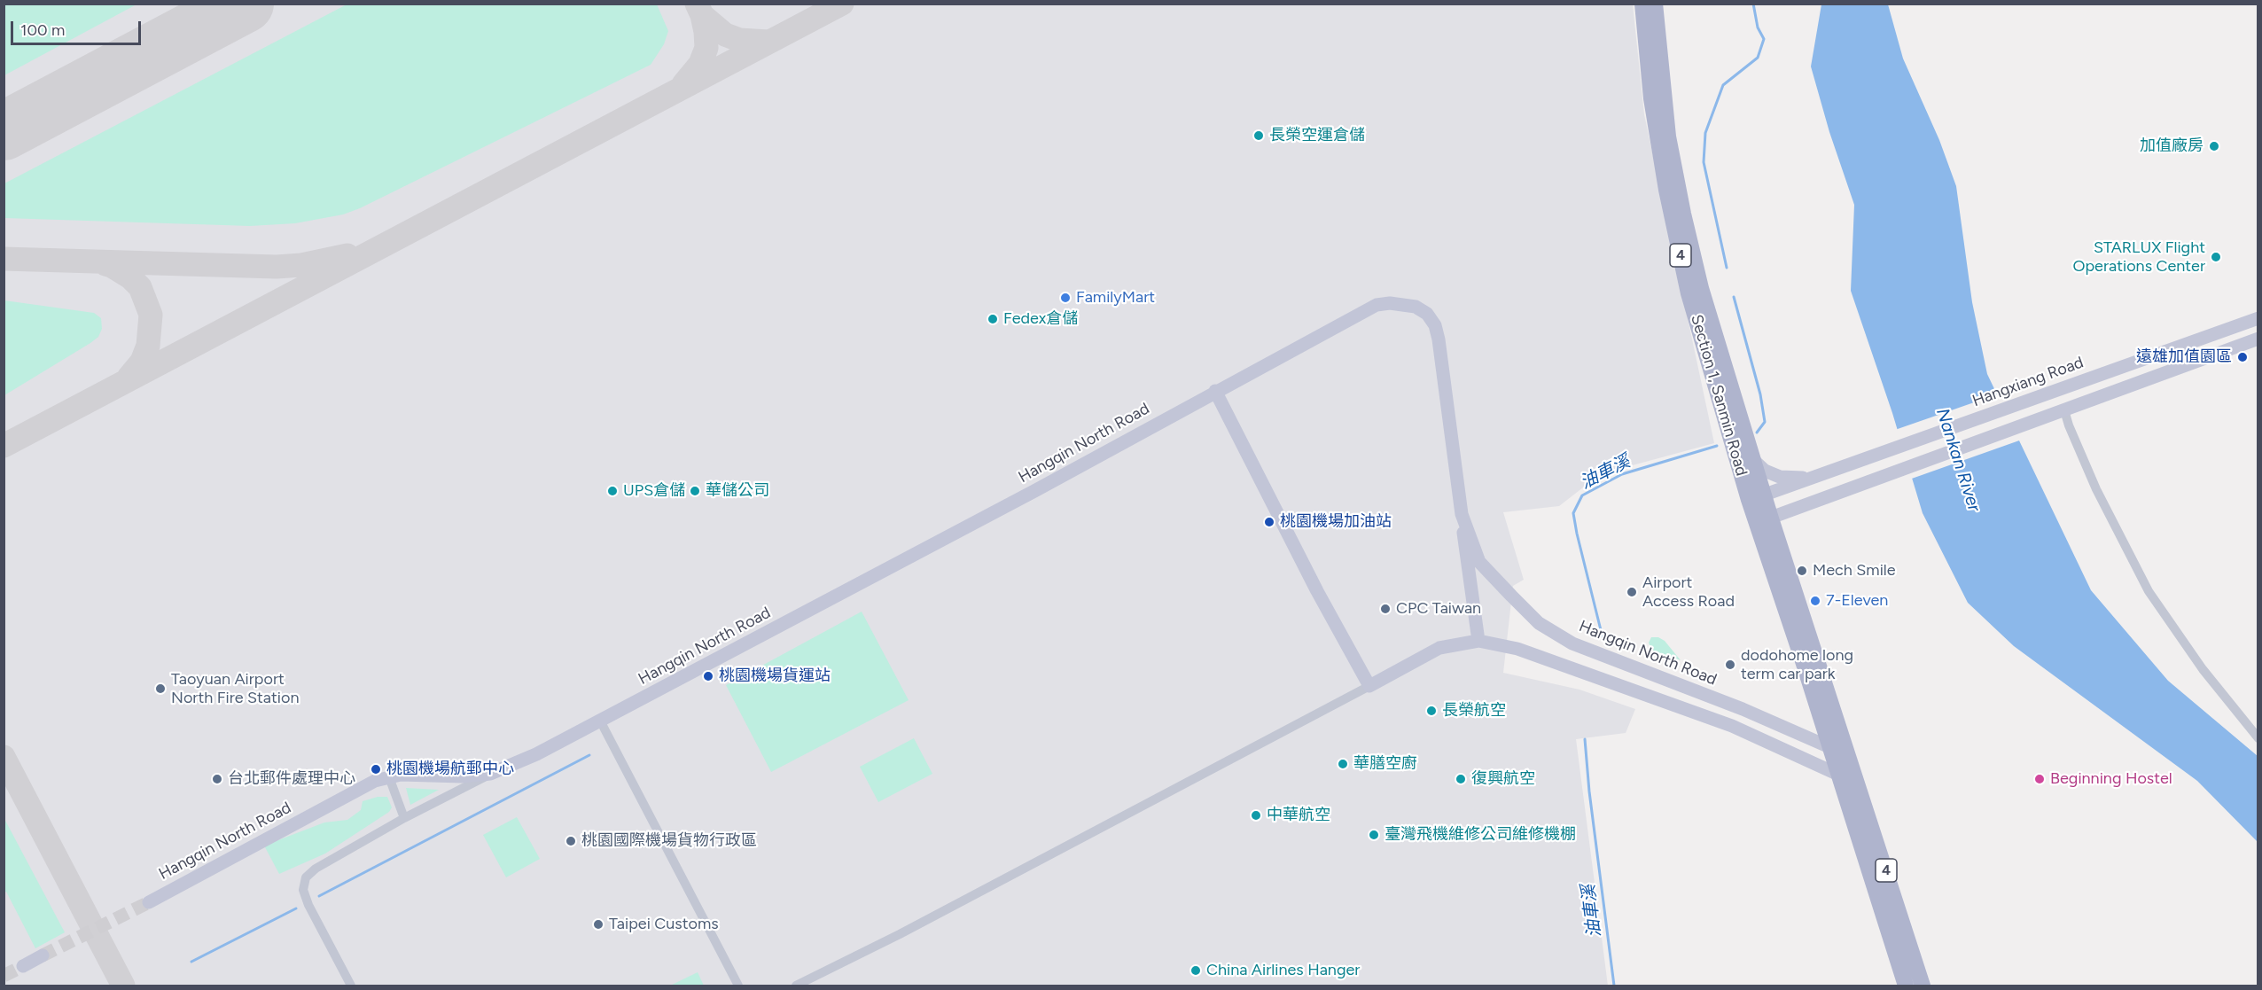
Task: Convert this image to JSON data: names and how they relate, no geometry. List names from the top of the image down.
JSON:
{
  "streets": {
    "main road": ["4", "Section 1, Sanmin Road"],
    "street": ["Hangxiang Road", "Hangqin North Road"]
  },
  "crossings": [
    ["4", "Section 1, Sanmin Road"],
    ["4", "Hangqin North Road"],
    ["Hangxiang Road", "Section 1, Sanmin Road"],
    ["Section 1, Sanmin Road", "Hangqin North Road"]
  ],
  "water": ["Nankan River", "油車溪"],
  "places": [
    "長榮空運倉儲",
    "加值廠房",
    "STARLUX Flight Operations Center",
    "FamilyMart",
    "Fedex倉儲",
    "遠雄加值園區",
    "UPS倉儲",
    "華儲公司",
    "桃園機場加油站",
    "Mech Smile",
    "Airport Access Road",
    "7-Eleven",
    "CPC Taiwan",
    "dodohome long term car park",
    "桃園機場貨運站",
    "Taoyuan Airport North Fire Station",
    "長榮航空",
    "華膳空廚",
    "桃園機場航郵中心",
    "台北郵件處理中心",
    "復興航空",
    "Beginning Hostel",
    "中華航空",
    "臺灣飛機維修公司維修機棚",
    "桃園國際機場貨物行政區",
    "Taipei Customs",
    "China Airlines Hanger"
  ],
  "scale_bar": "100 m"
}
